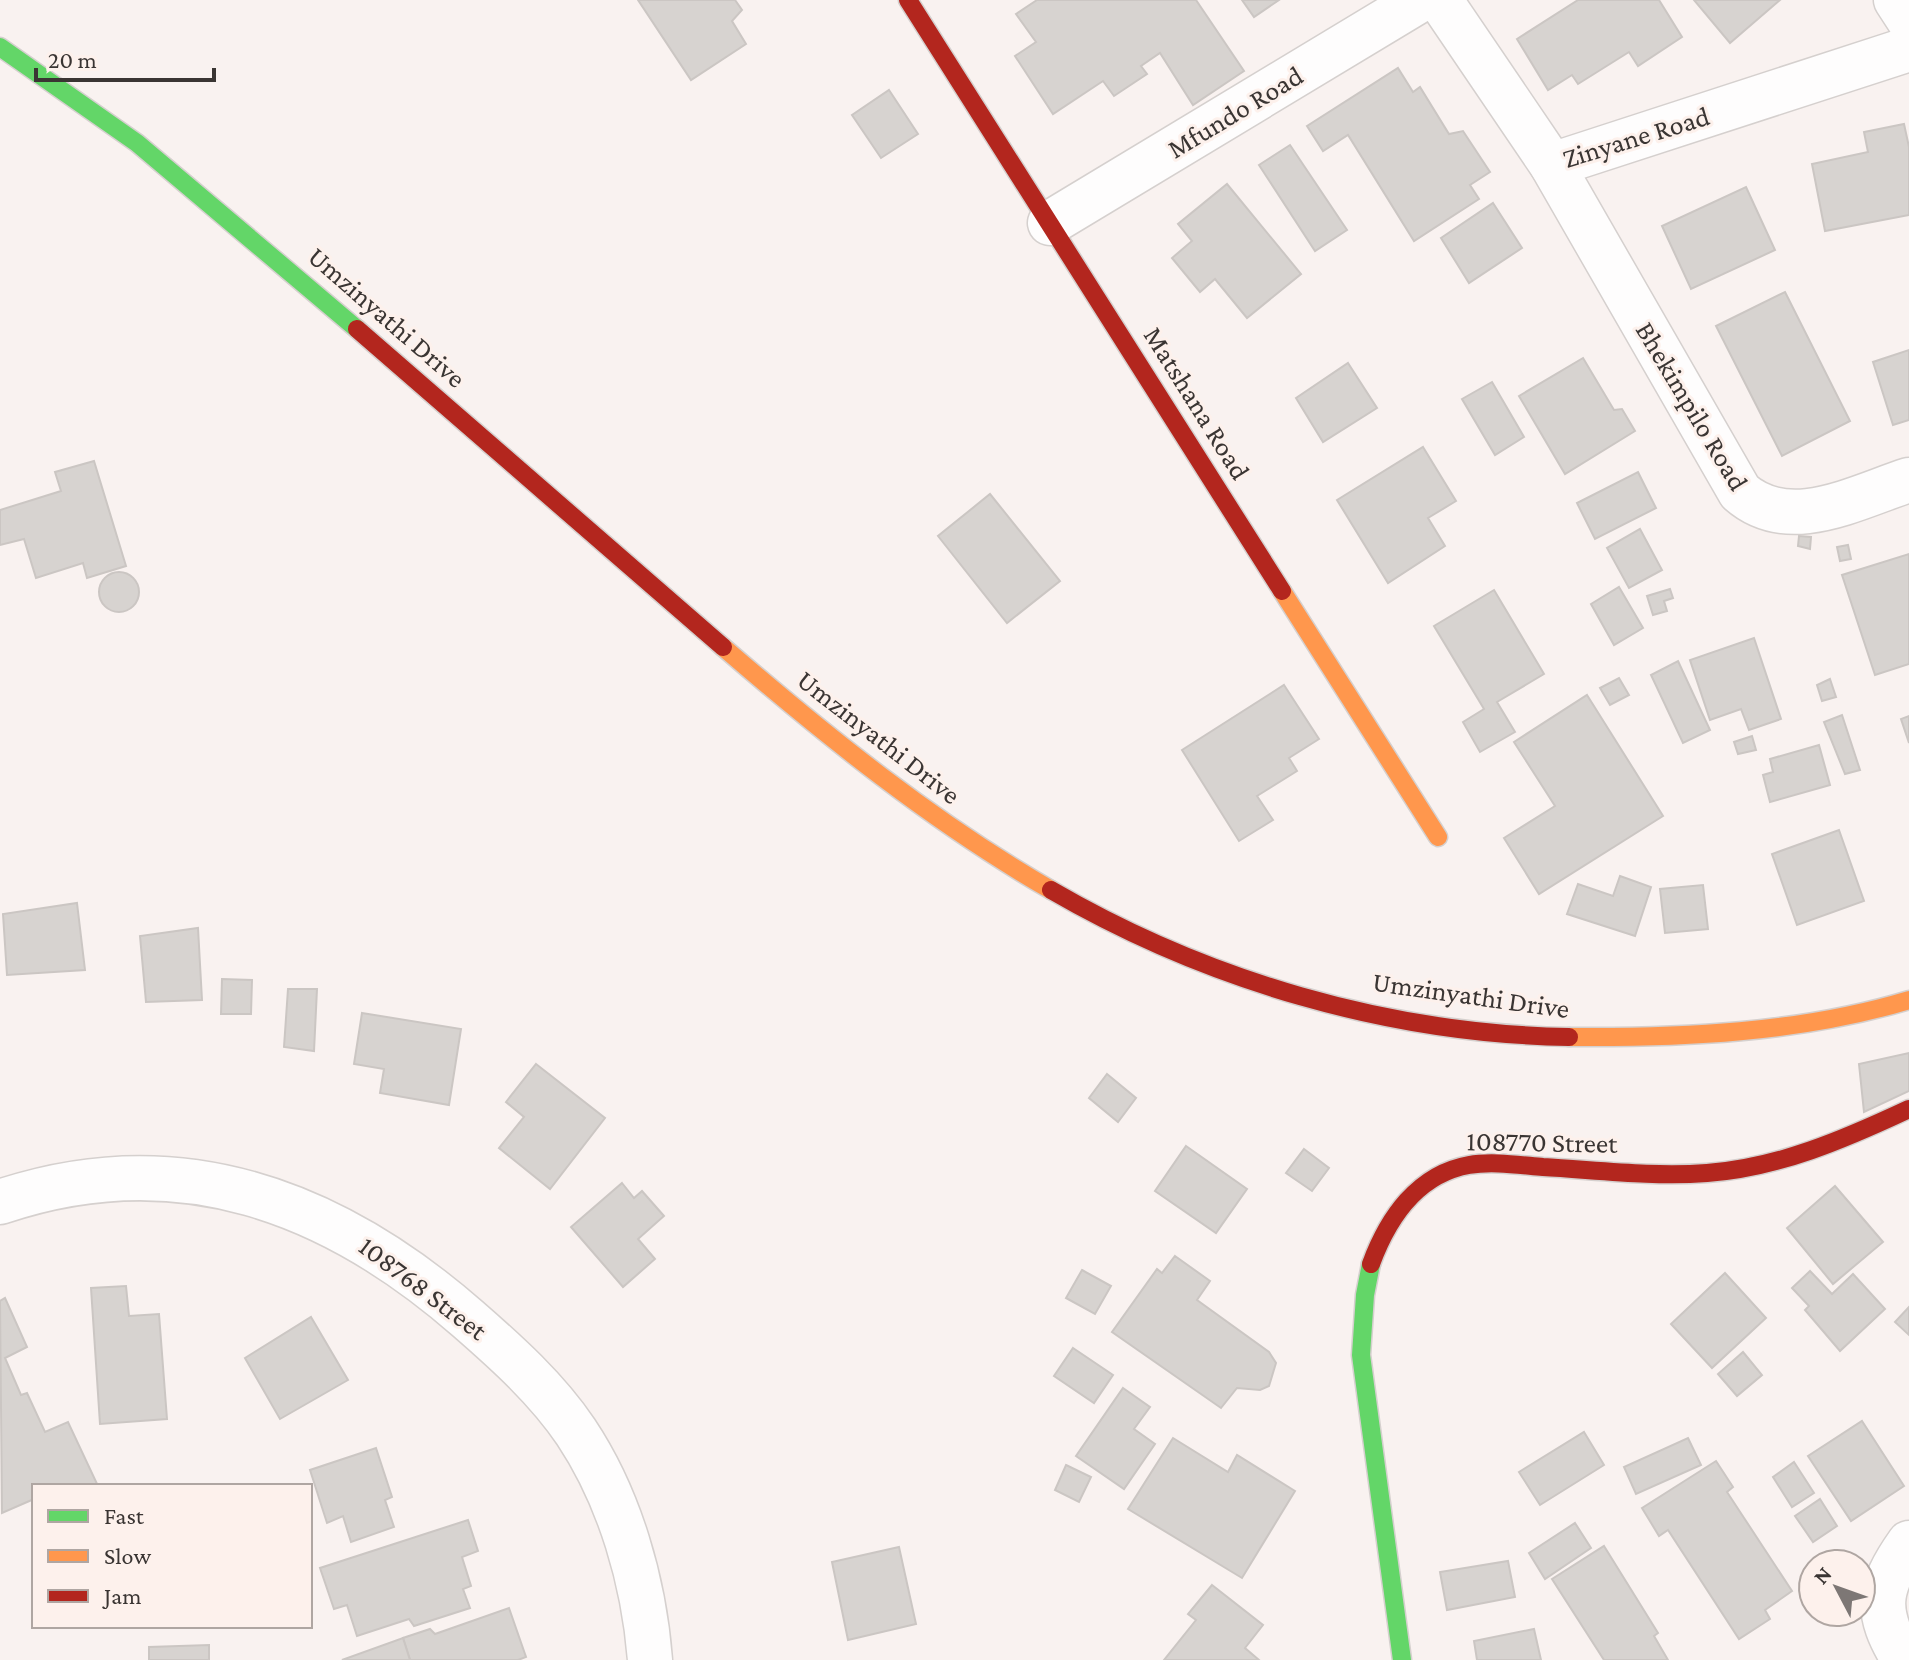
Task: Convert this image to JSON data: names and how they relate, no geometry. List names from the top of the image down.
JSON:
{
  "streets": {
    "street": [
      "Mfundo Road",
      "Zinyane Road",
      "Umzinyathi Drive",
      "Matshana Road",
      "Bhekimpilo Road",
      "108770 Street",
      "108768 Street"
    ]
  },
  "crossings": [
    ["Mfundo Road", "Matshana Road"],
    ["Zinyane Road", "Bhekimpilo Road"]
  ],
  "legend": ["Fast", "Slow", "Jam"],
  "scale_bar": "20 m",
  "north": "top left"
}
